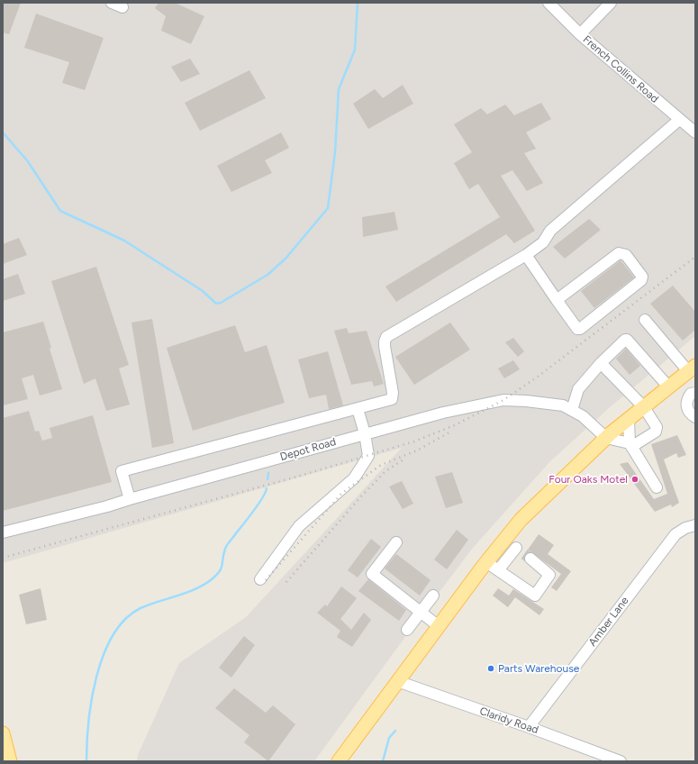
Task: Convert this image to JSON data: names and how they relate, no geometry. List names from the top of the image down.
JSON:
{
  "streets": {
    "street": [
      "French Collins Road",
      "Depot Road",
      "Amber Lane",
      "Claridy Road"
    ]
  },
  "crossings": [
    ["Amber Lane", "Claridy Road"]
  ],
  "places": ["Four Oaks Motel", "Parts Warehouse"]
}
